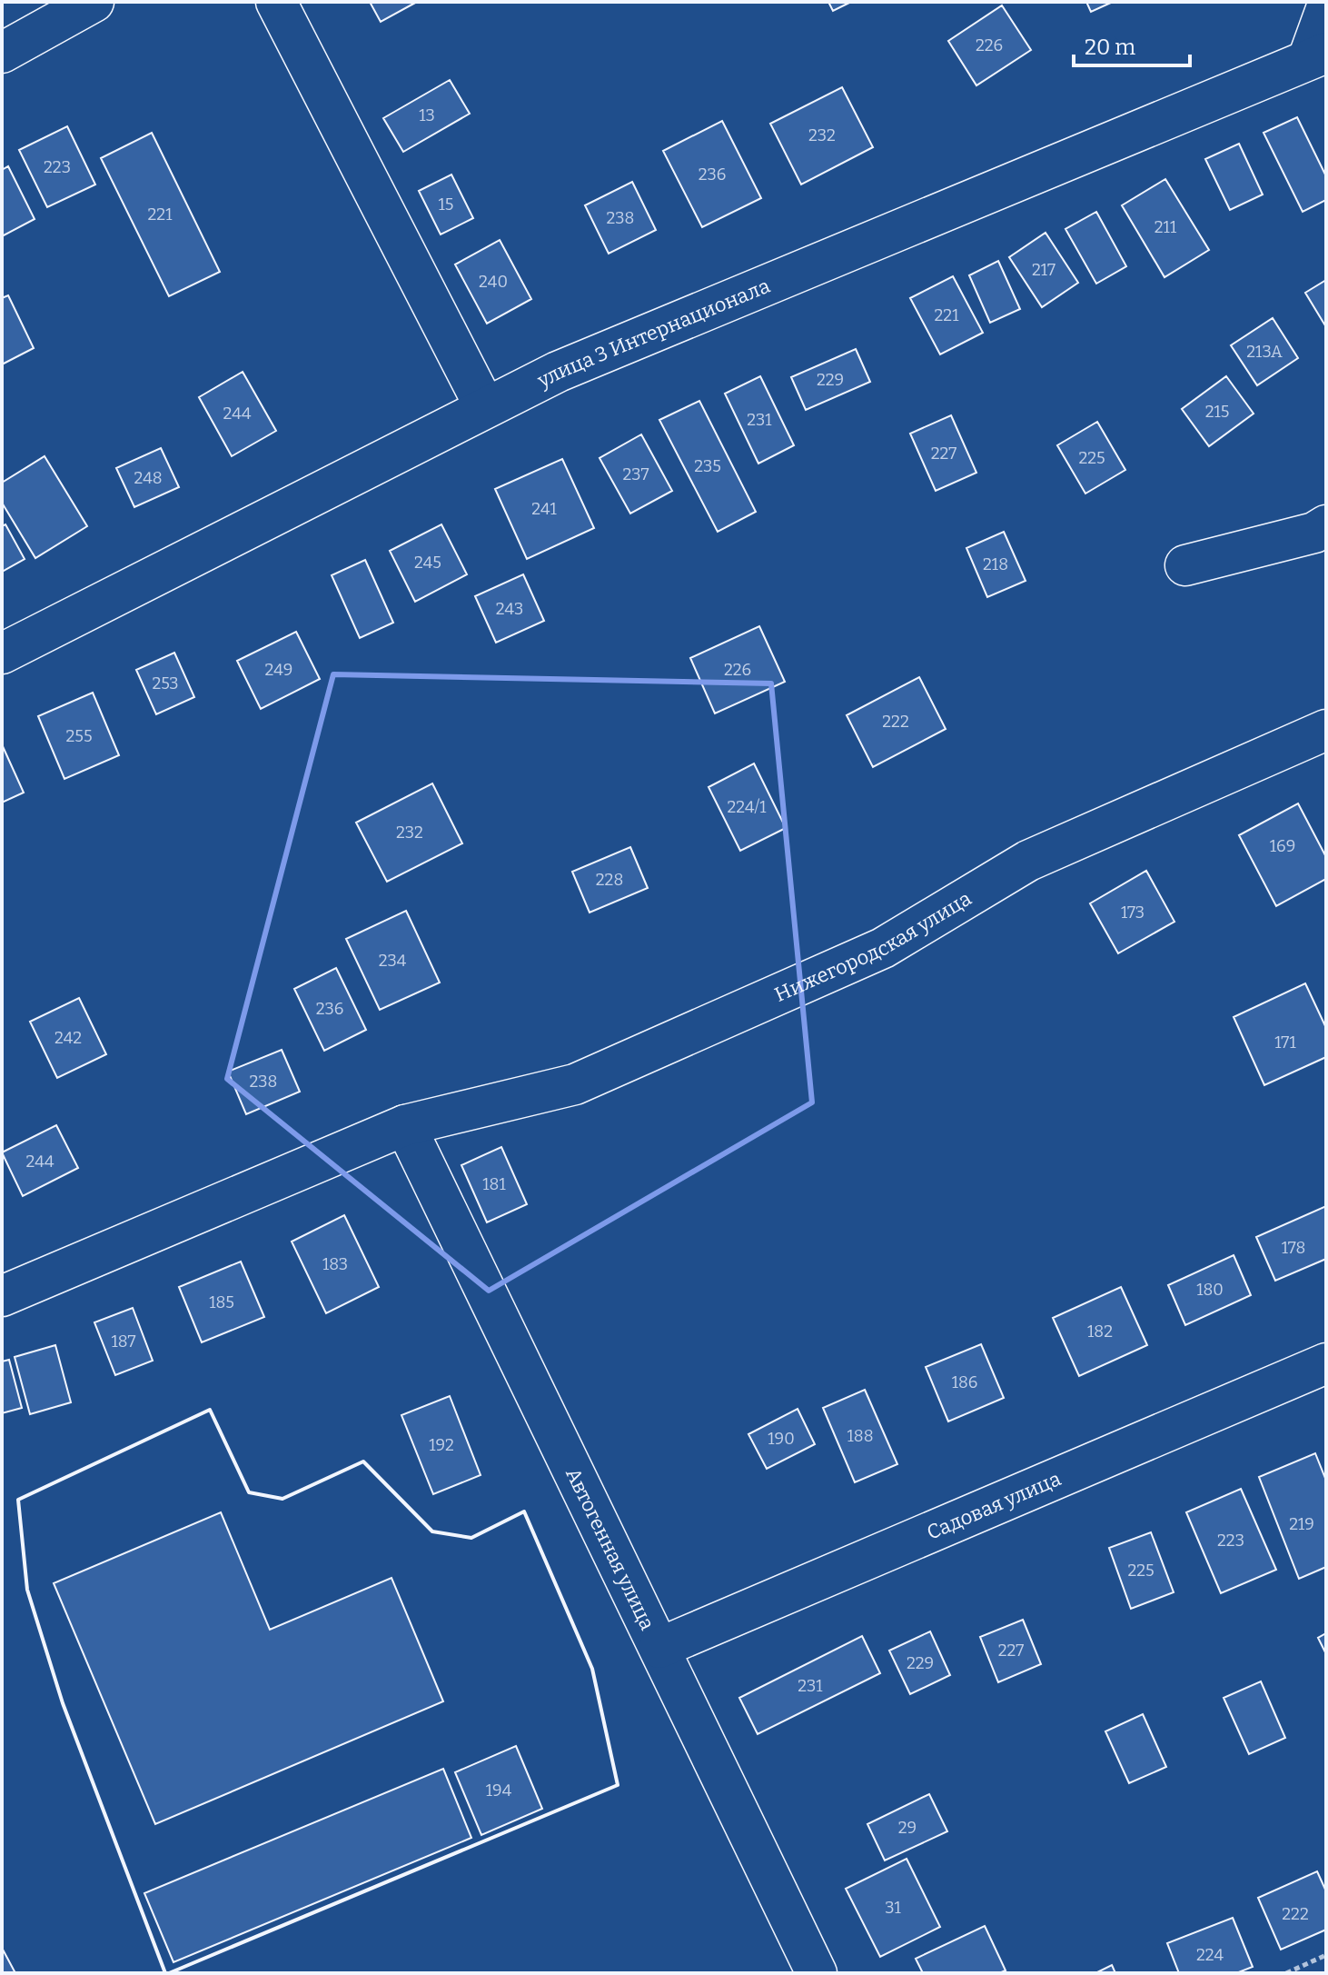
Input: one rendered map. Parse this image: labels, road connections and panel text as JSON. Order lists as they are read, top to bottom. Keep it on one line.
{"streets":{"street":["улица 3 Интернационала","Нижегородская улица","Садовая улица","Автогенная улица"]},"crossings":[["Нижегородская улица","Автогенная улица"],["Садовая улица","Автогенная улица"]],"house_numbers":["226","13","232","223","236","15","221","238","211","217","240","221","213А","229","215","244","231","227","225","235","237","248","241","245","218","243","249","226","253","222","255","224/1","232","169","228","173","234","236","242","171","238","244","181","178","183","180","185","182","187","186","188","190","192","219","223","225","227","229","231","194","29","31","222","224"],"scale_bar":"20 m"}
